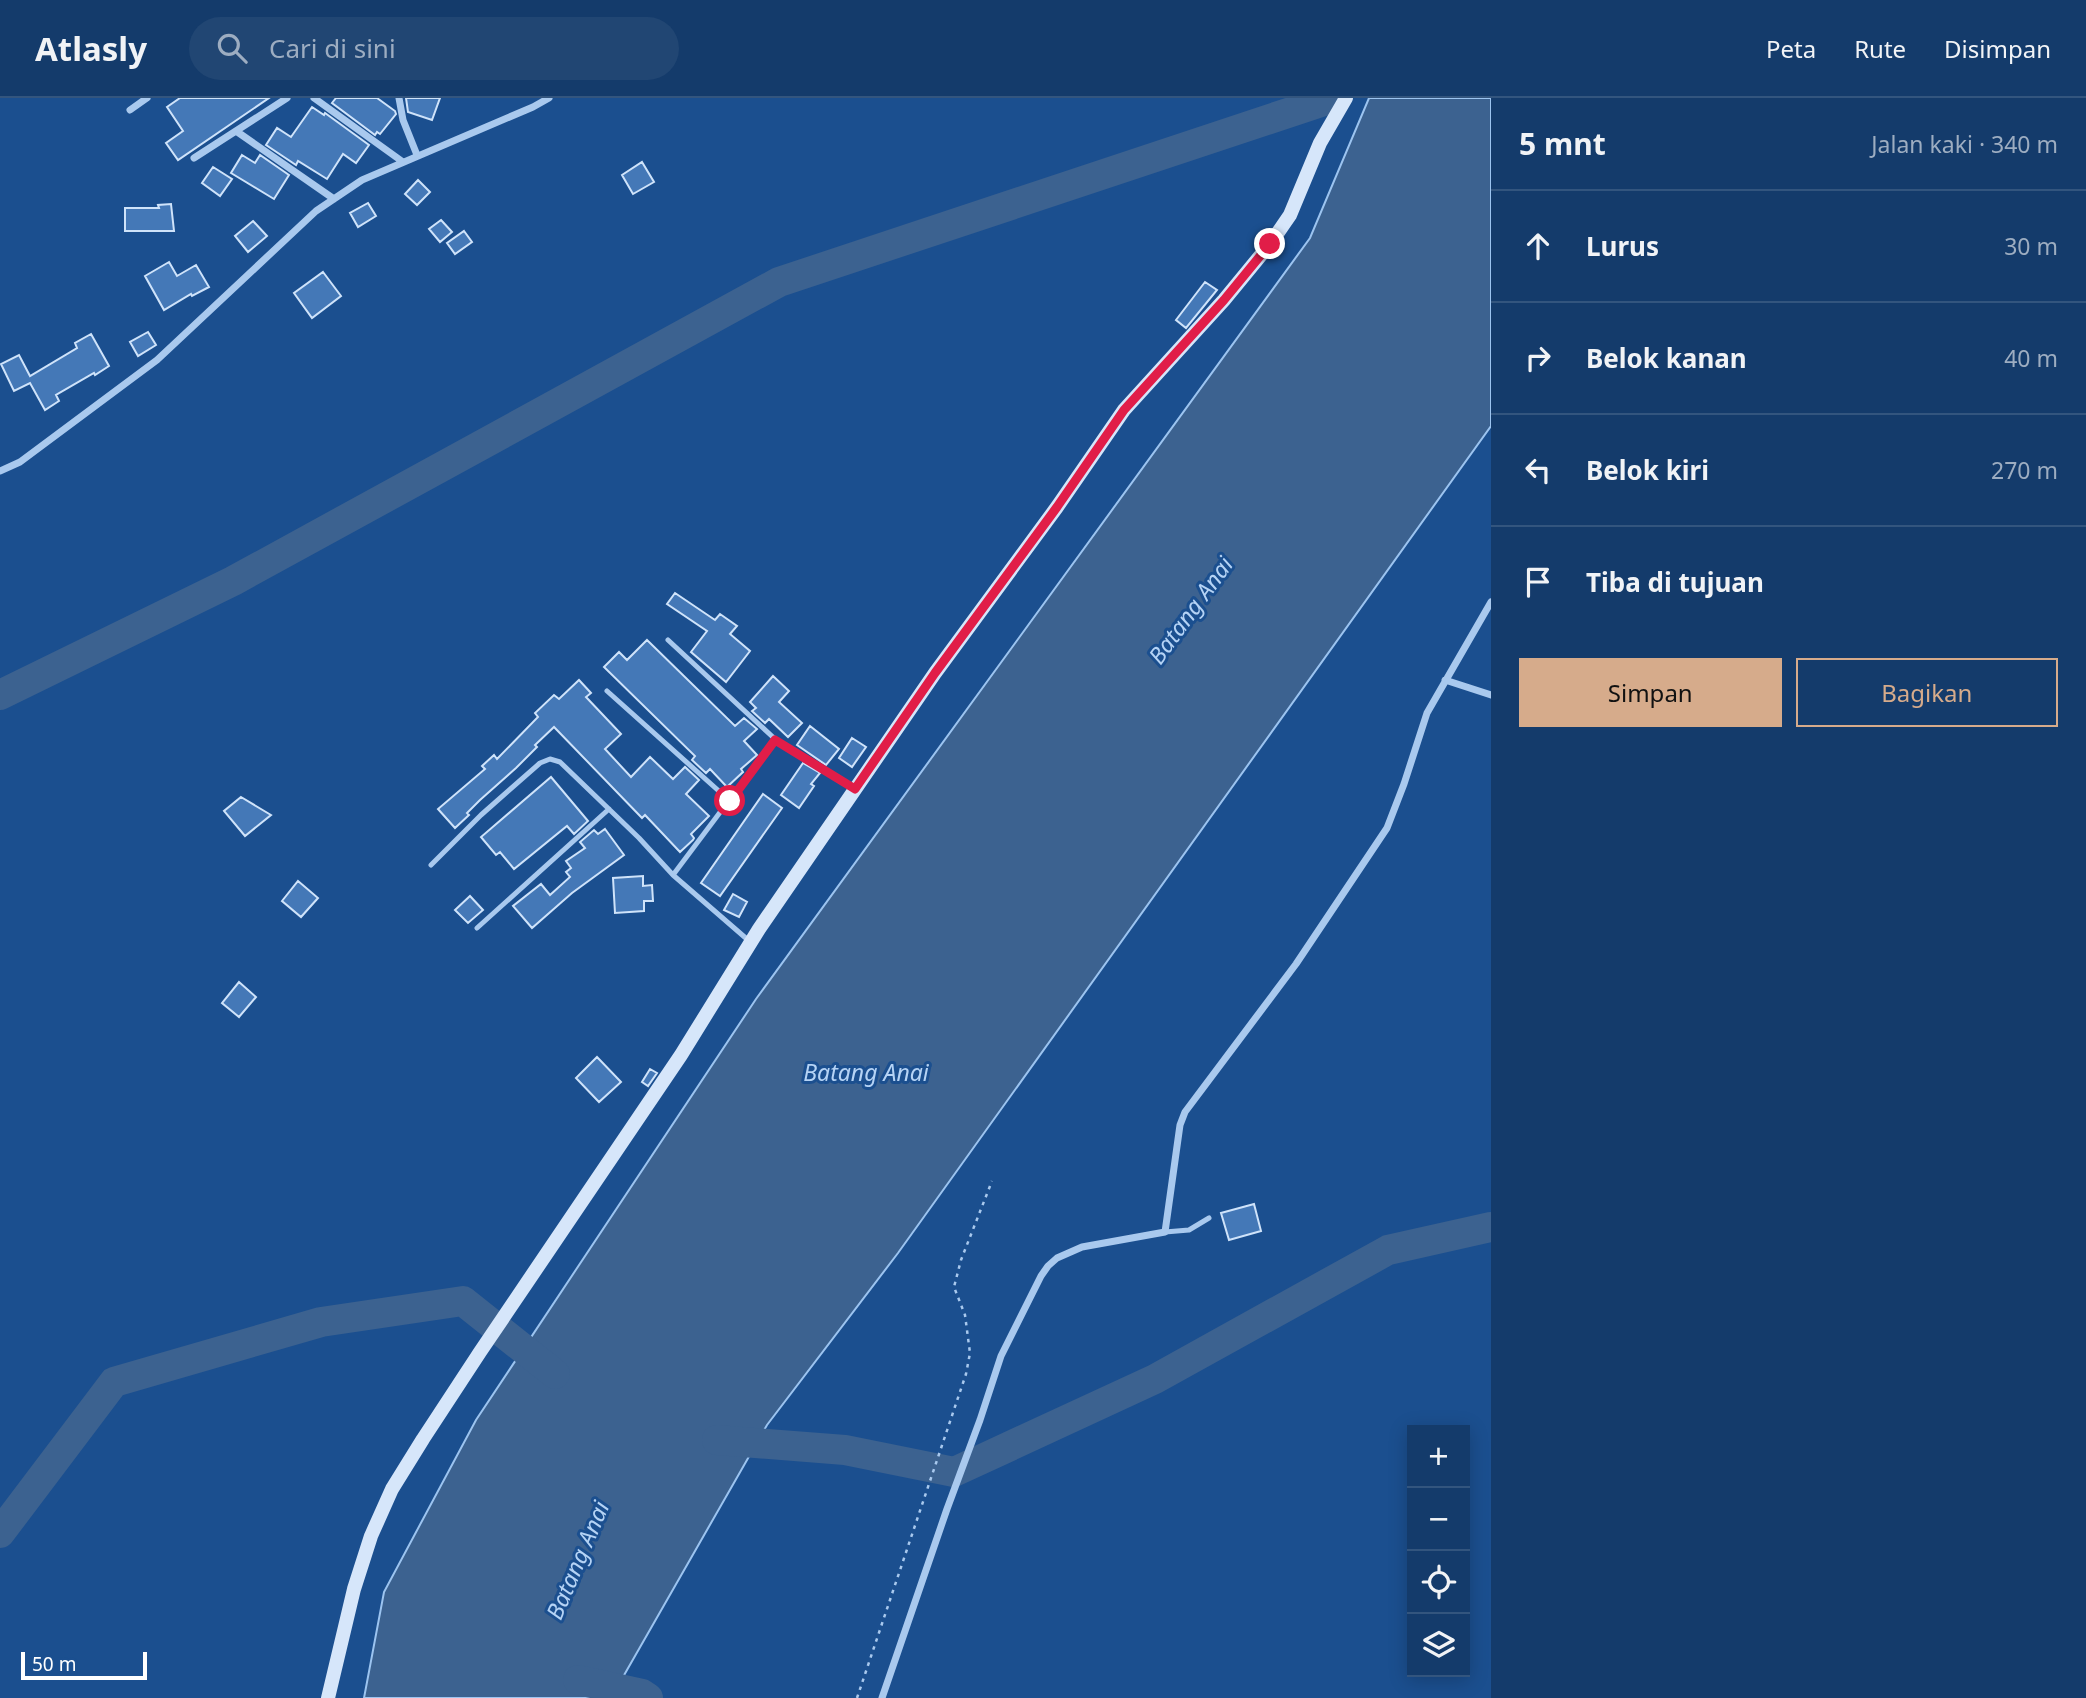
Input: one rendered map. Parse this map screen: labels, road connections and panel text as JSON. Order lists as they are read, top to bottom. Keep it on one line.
{"water":["Batang Anai"],"scale_bar":"50 m","page":{"header":"Atlasly","search":"Cari di sini","nav":["Peta","Rute","Disimpan"],"heading":["5 mnt","Jalan kaki · 340 m"],"list":[["Lurus","30 m"],["Belok kanan","40 m"],["Belok kiri","270 m"],"Tiba di tujuan"],"buttons":["Simpan","Bagikan"],"map_buttons":["+","−"],"scale":"50 m"}}
